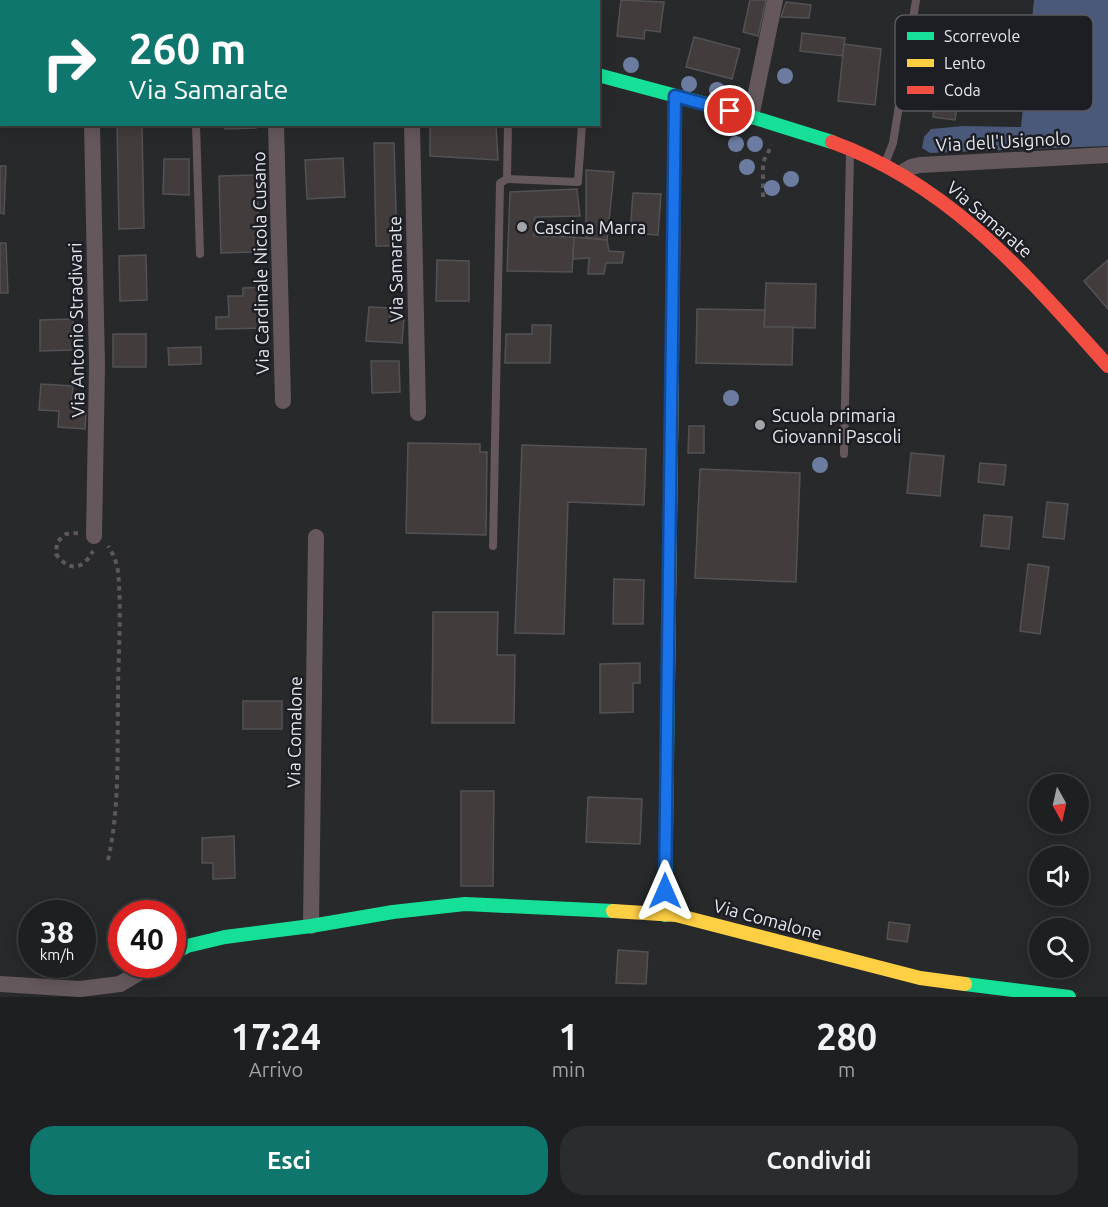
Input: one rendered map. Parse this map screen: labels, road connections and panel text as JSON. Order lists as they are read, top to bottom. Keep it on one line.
{"streets":{"street":["Via dell'Usignolo","Via Samarate","Via Cardinale Nicola Cusano","Via Antonio Stradivari","Via Comalone"]},"crossings":[["Via dell'Usignolo","Via Samarate"]],"places":["Cascina Marra","Scuola primaria Giovanni Pascoli"],"legend":["Scorrevole","Lento","Coda"],"north":"bottom","page":{"turn":["260 m","Via Samarate"],"speed":"38 km/h","limit":"40","eta":["17:24","Arrivo","1","min","280","m"],"buttons":["Esci","Condividi"]}}
